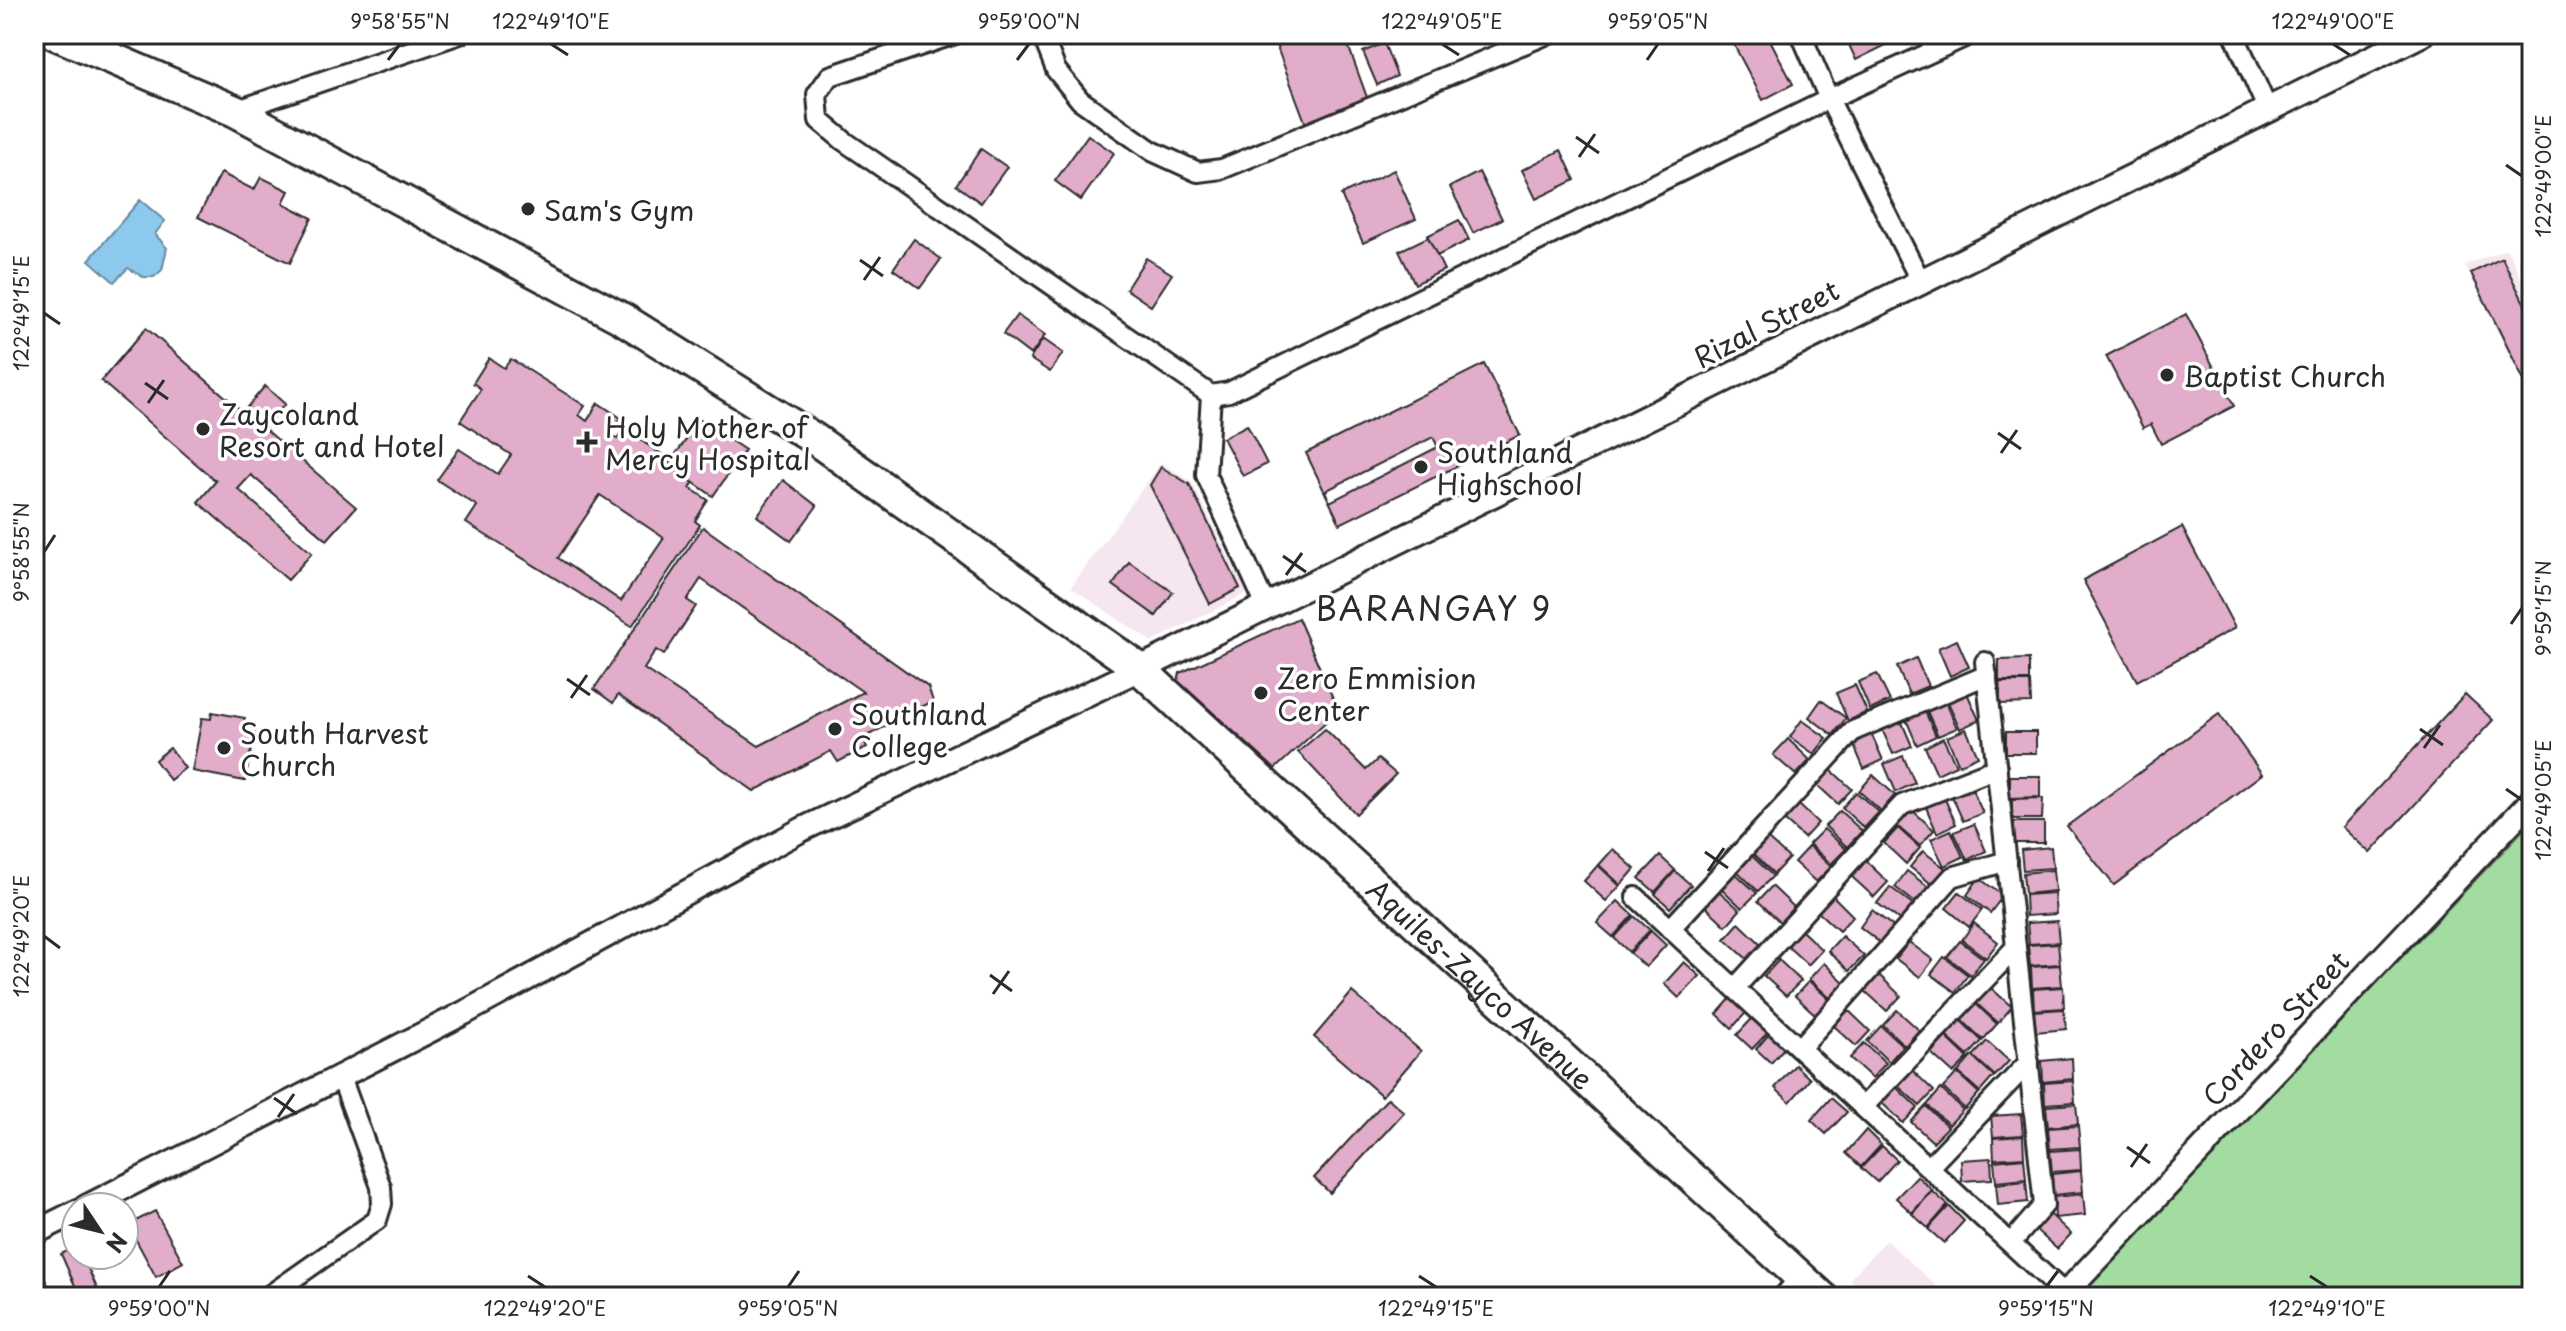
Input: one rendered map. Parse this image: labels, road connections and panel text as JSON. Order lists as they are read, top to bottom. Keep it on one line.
{"streets":{"highway":["Aquiles-Zayco Avenue"],"main road":["Rizal Street"],"street":["Cordero Street"]},"crossings":[["Rizal Street","Aquiles-Zayco Avenue"]],"districts":["BARANGAY 9"],"places":{"other":["Sam's Gym","Baptist Church","Zaycoland Resort and Hotel","Southland Highschool","Zero Emmision Center","Southland College","South Harvest Church"],"health":["Holy Mother of Mercy Hospital"]},"north":"bottom right","coordinates":["9°58'55\"N","122°49'10\"E","9°59'00\"N","122°49'05\"E","9°59'05\"N","122°49'00\"E","122°49'15\"E","9°59'15\"N","122°49'20\"E"]}
